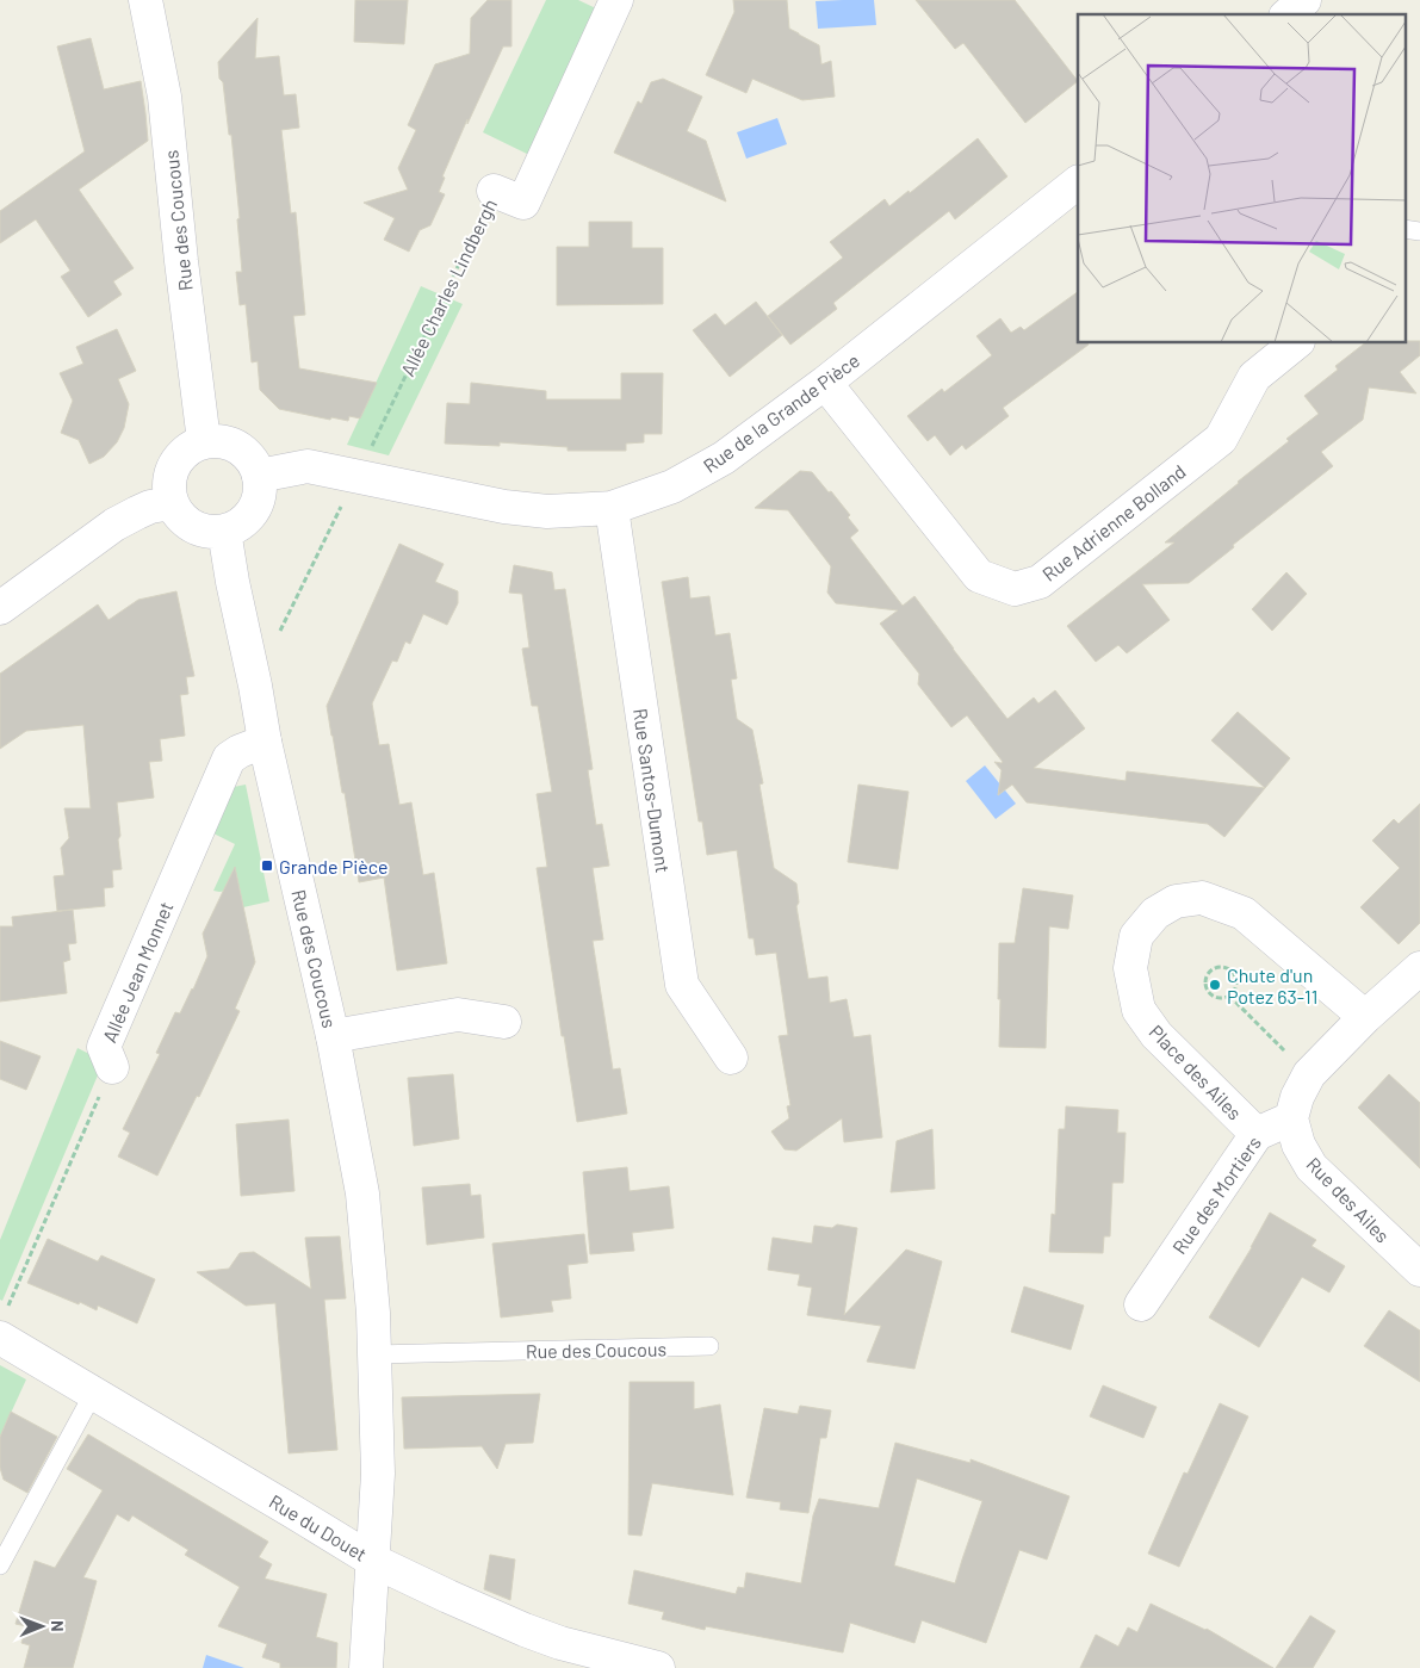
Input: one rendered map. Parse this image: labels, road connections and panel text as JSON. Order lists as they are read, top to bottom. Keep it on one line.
{"streets":{"street":["Rue des Coucous","Allée Charles Lindbergh","Rue de la Grande Pièce","Rue Adrienne Bolland","Rue Santos-Dumont","Allée Jean Monnet","Place des Ailes","Rue des Mortiers","Rue des Ailes","Rue du Douet"]},"crossings":[["Rue des Coucous","Rue de la Grande Pièce"],["Rue des Coucous","Allée Jean Monnet"],["Rue des Coucous","Rue du Douet"],["Rue de la Grande Pièce","Rue Adrienne Bolland"],["Rue de la Grande Pièce","Rue Santos-Dumont"],["Allée Jean Monnet","Rue du Douet"],["Place des Ailes","Rue des Mortiers"],["Rue des Mortiers","Rue des Ailes"]],"places":{"transit":["Grande Pièce"],"other":["Chute d'un Potez 63-11"]},"north":"right"}
